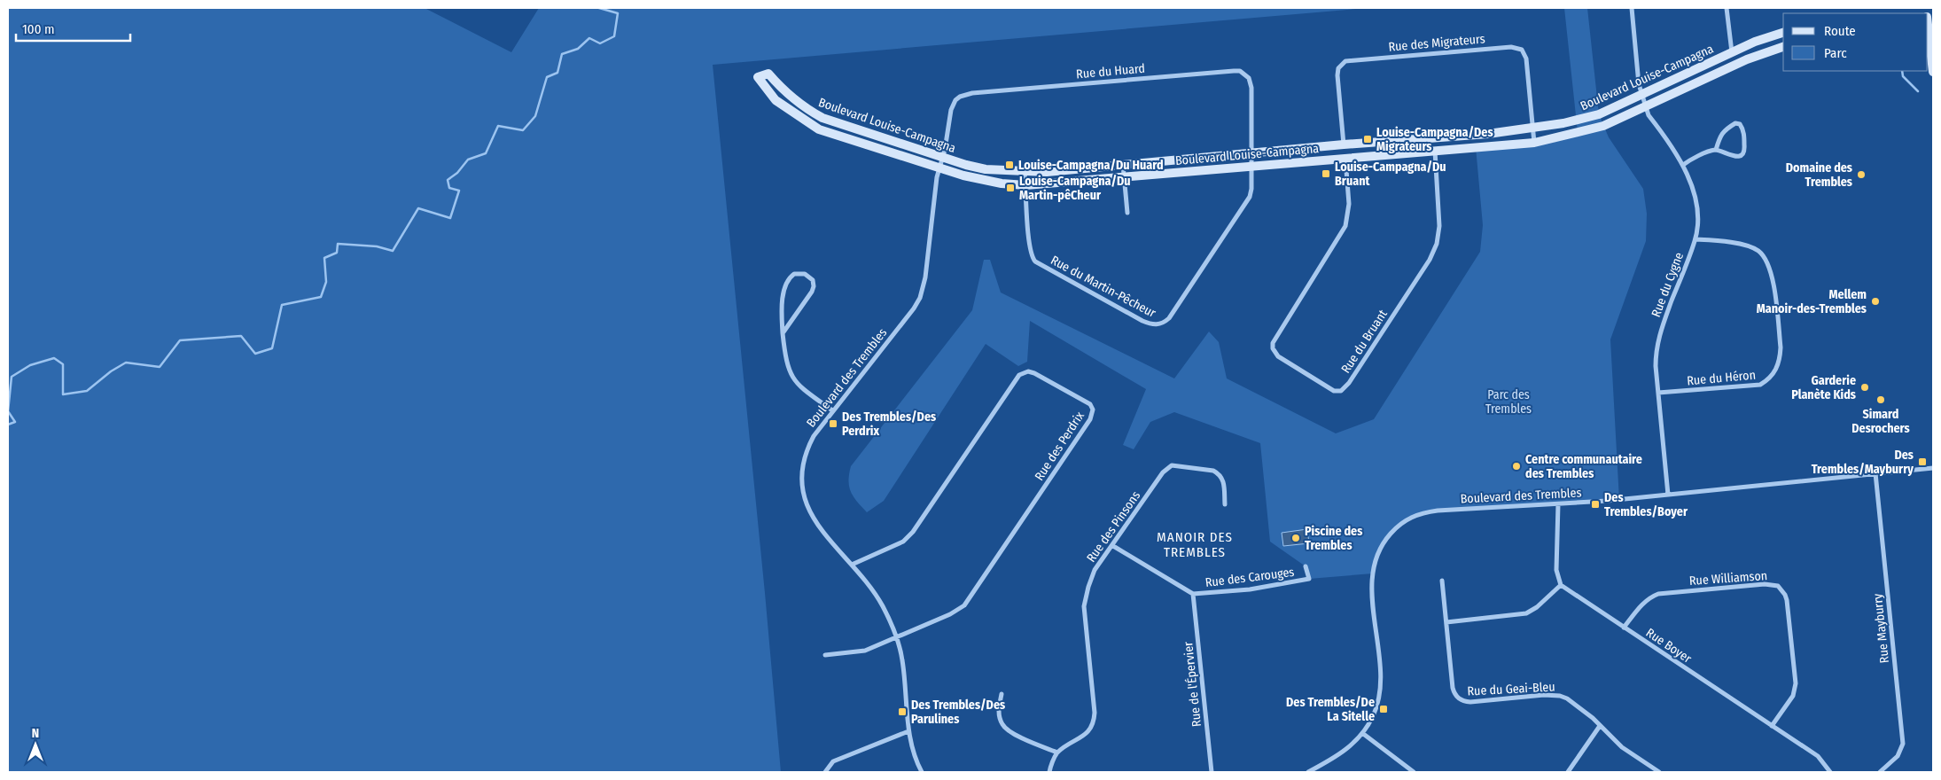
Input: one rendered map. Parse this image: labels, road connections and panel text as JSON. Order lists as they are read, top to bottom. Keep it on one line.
{"streets":{"street":["Rue des Migrateurs","Rue du Huard","Boulevard Louise-Campagna","Rue du Cygne","Rue du Martin-Pêcheur","Rue du Bruant","Boulevard des Trembles","Rue du Héron","Rue des Perdrix","Rue des Pinsons","Rue des Carouges","Rue Williamson","Rue Mayburry","Rue Boyer","Rue de l'Épervier","Rue du Geai-Bleu"]},"crossings":[["Rue des Migrateurs","Boulevard Louise-Campagna"],["Rue du Huard","Boulevard Louise-Campagna"],["Rue du Huard","Rue du Martin-Pêcheur"],["Rue du Huard","Boulevard des Trembles"],["Boulevard Louise-Campagna","Rue du Cygne"],["Boulevard Louise-Campagna","Rue du Martin-Pêcheur"],["Boulevard Louise-Campagna","Rue du Bruant"],["Boulevard Louise-Campagna","Boulevard des Trembles"],["Rue du Cygne","Boulevard des Trembles"],["Rue du Cygne","Rue du Héron"],["Boulevard des Trembles","Rue des Perdrix"],["Boulevard des Trembles","Rue Mayburry"],["Rue des Pinsons","Rue des Carouges"],["Rue des Carouges","Rue de l'Épervier"],["Rue Williamson","Rue Boyer"]],"districts":["MANOIR DES TREMBLES"],"parks":["Parc des Trembles"],"places":{"transit":["Louise-Campagna/Des Migrateurs","Louise-Campagna/Du Huard","Louise-Campagna/Du Bruant","Louise-Campagna/Du Martin-pêCheur","Des Trembles/Des Perdrix","Des Trembles/Mayburry","Des Trembles/Boyer","Des Trembles/De La Sitelle","Des Trembles/Des Parulines"],"other":["Domaine des Trembles","Mellem Manoir-des-Trembles","Garderie Planète Kids","Simard Desrochers","Centre communautaire des Trembles","Piscine des Trembles"]},"legend":["Route","Parc"],"scale_bar":"100 m","north":"top"}
